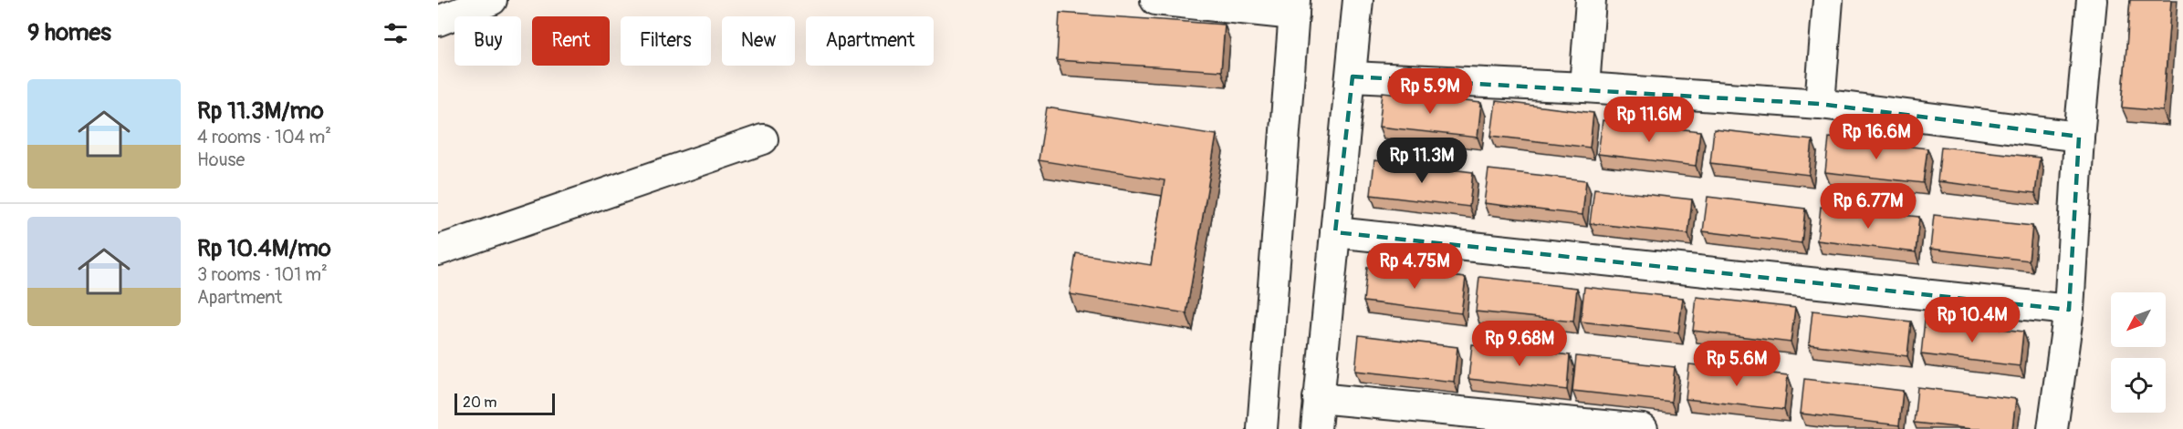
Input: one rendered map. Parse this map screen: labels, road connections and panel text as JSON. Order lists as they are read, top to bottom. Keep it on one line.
{"scale_bar":"20 m","north":"bottom left","page":{"heading":"9 homes","chip":["Buy","Rent","Filters","New","Apartment"],"list":[{"name":"Rp 11.3M/mo","note":"4 rooms · 104 m² · House"},{"name":"Rp 10.4M/mo","note":"3 rooms · 101 m² · Apartment"}],"price":["Rp 5.9M","Rp 11.6M","Rp 16.6M","Rp 11.3M","Rp 6.77M","Rp 4.75M","Rp 10.4M","Rp 9.68M","Rp 5.6M"],"scale":"20 m"}}
